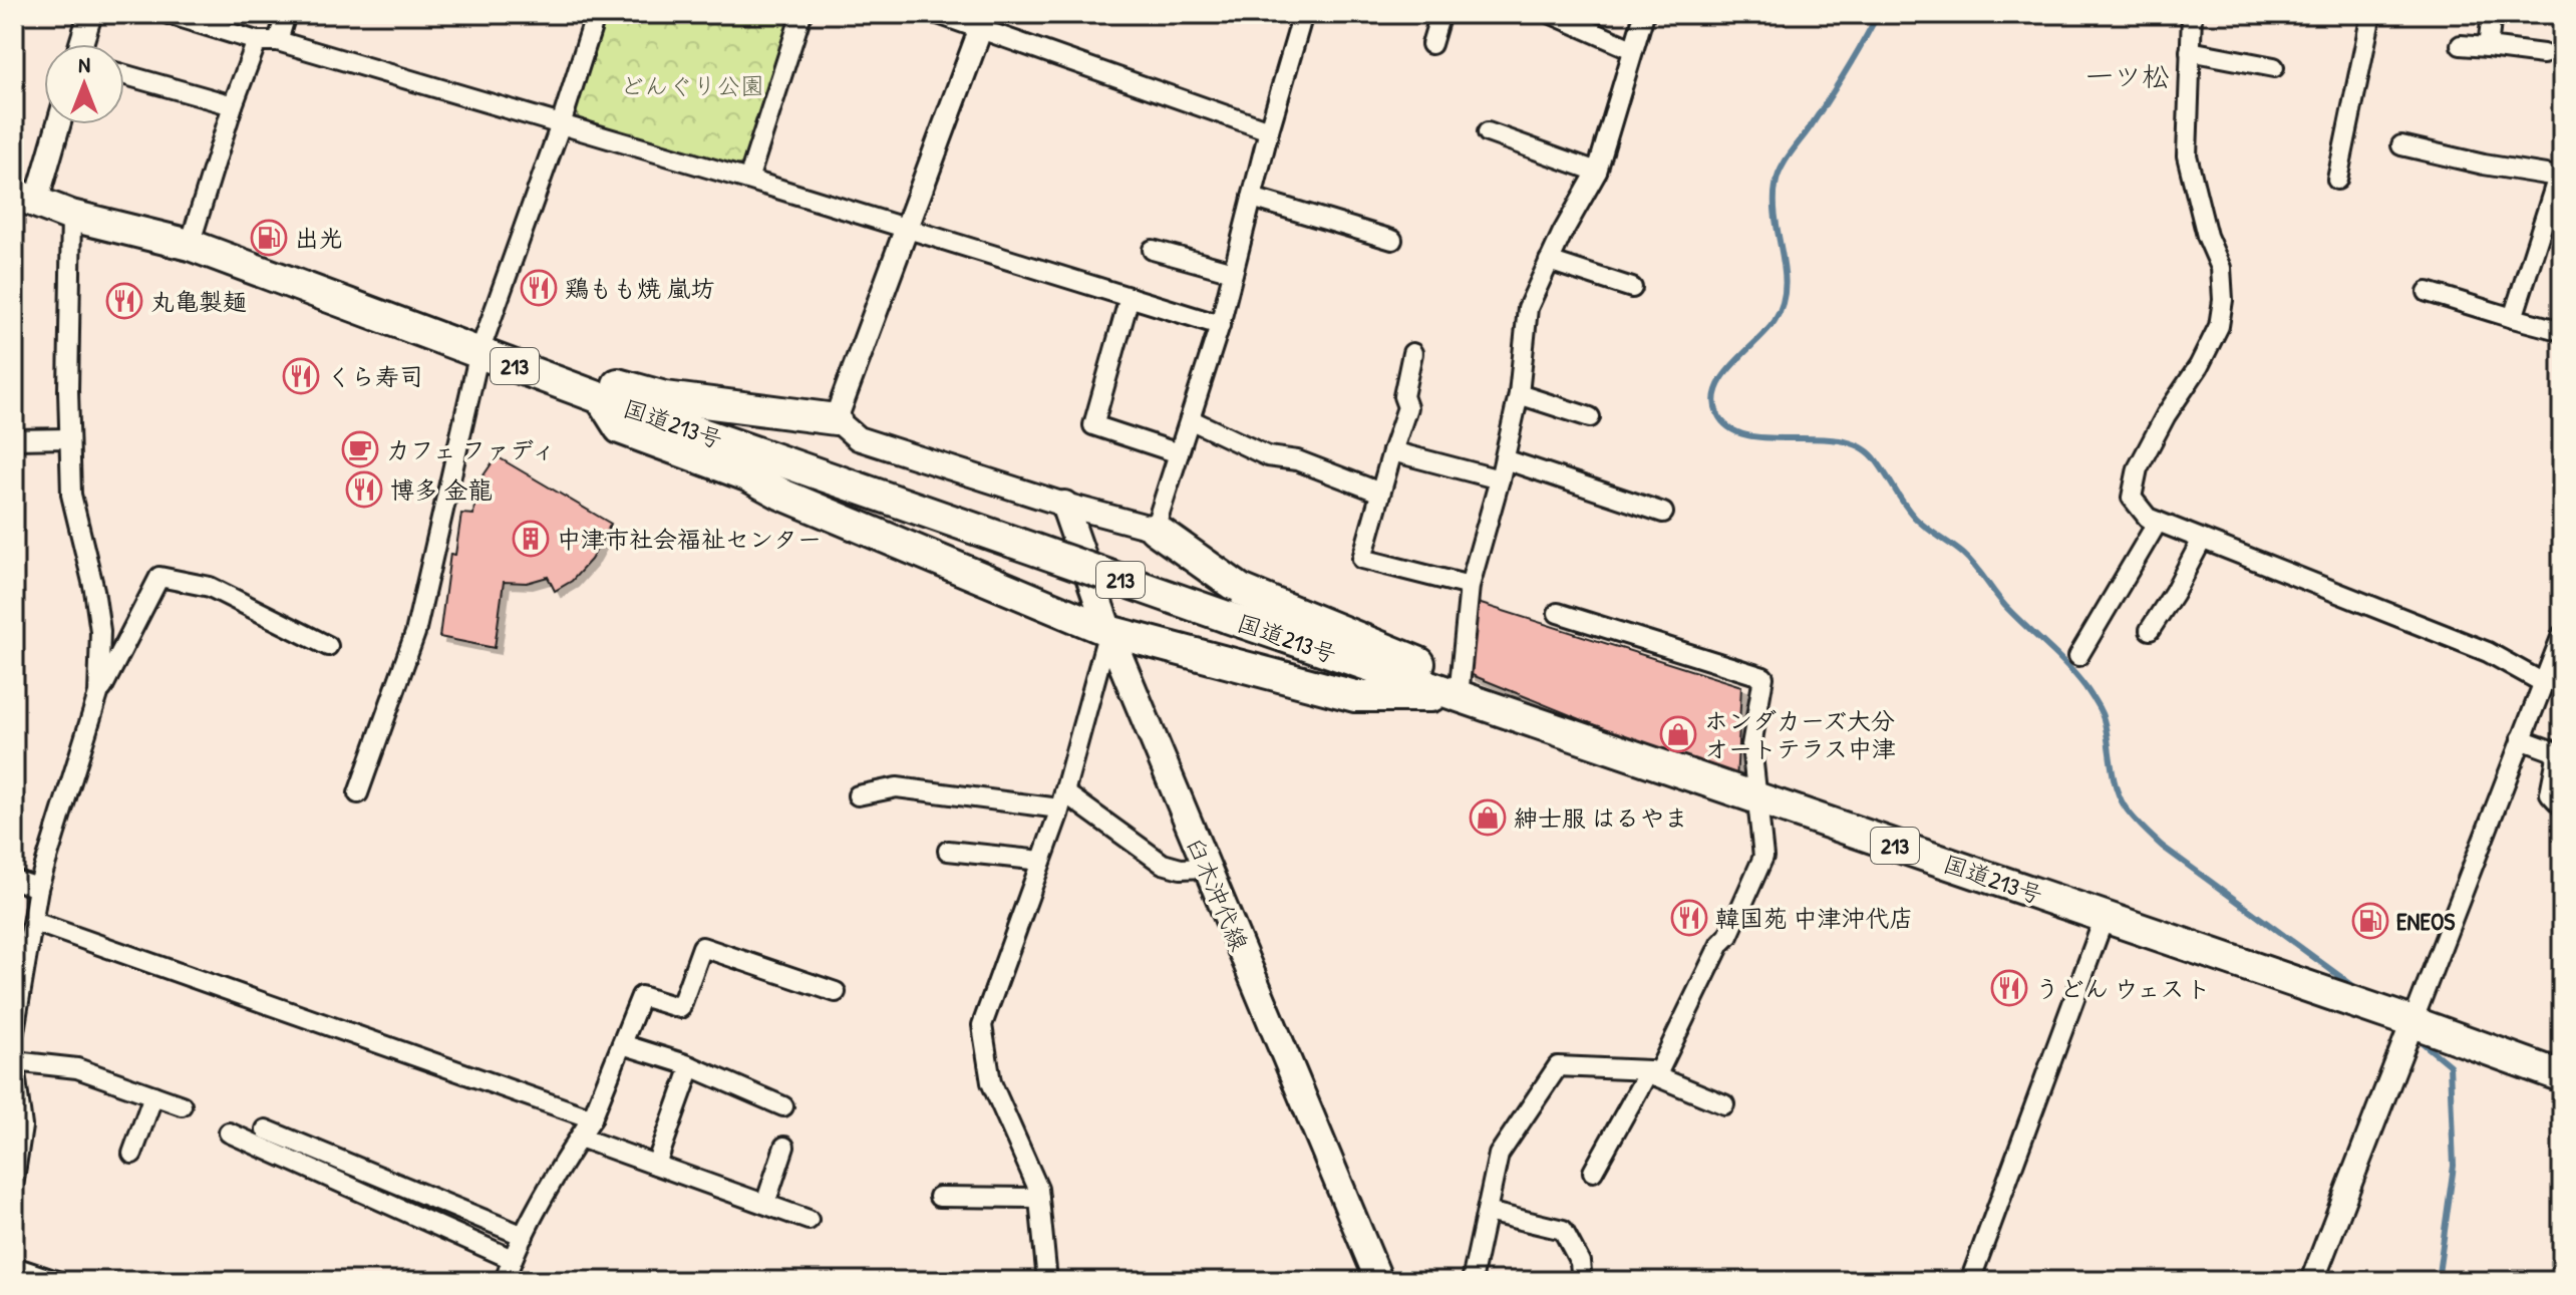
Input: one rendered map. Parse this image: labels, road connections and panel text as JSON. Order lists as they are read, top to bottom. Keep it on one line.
{"streets":{"highway":["213","国道213号"],"main road":["臼木沖代線"]},"districts":["一ツ松"],"parks":["どんぐり公園"],"places":{"fuel station":["出光","ENEOS"],"restaurant":["鶏もも焼 嵐坊","丸亀製麺","くら寿司","博多 金龍","韓国苑 中津沖代店","うどん ウェスト"],"cafe":["カフェ ファディ"],"building":["中津市社会福祉センター"],"shop":["ホンダカーズ大分 オートテラス中津","紳士服 はるやま"]},"north":"top"}
